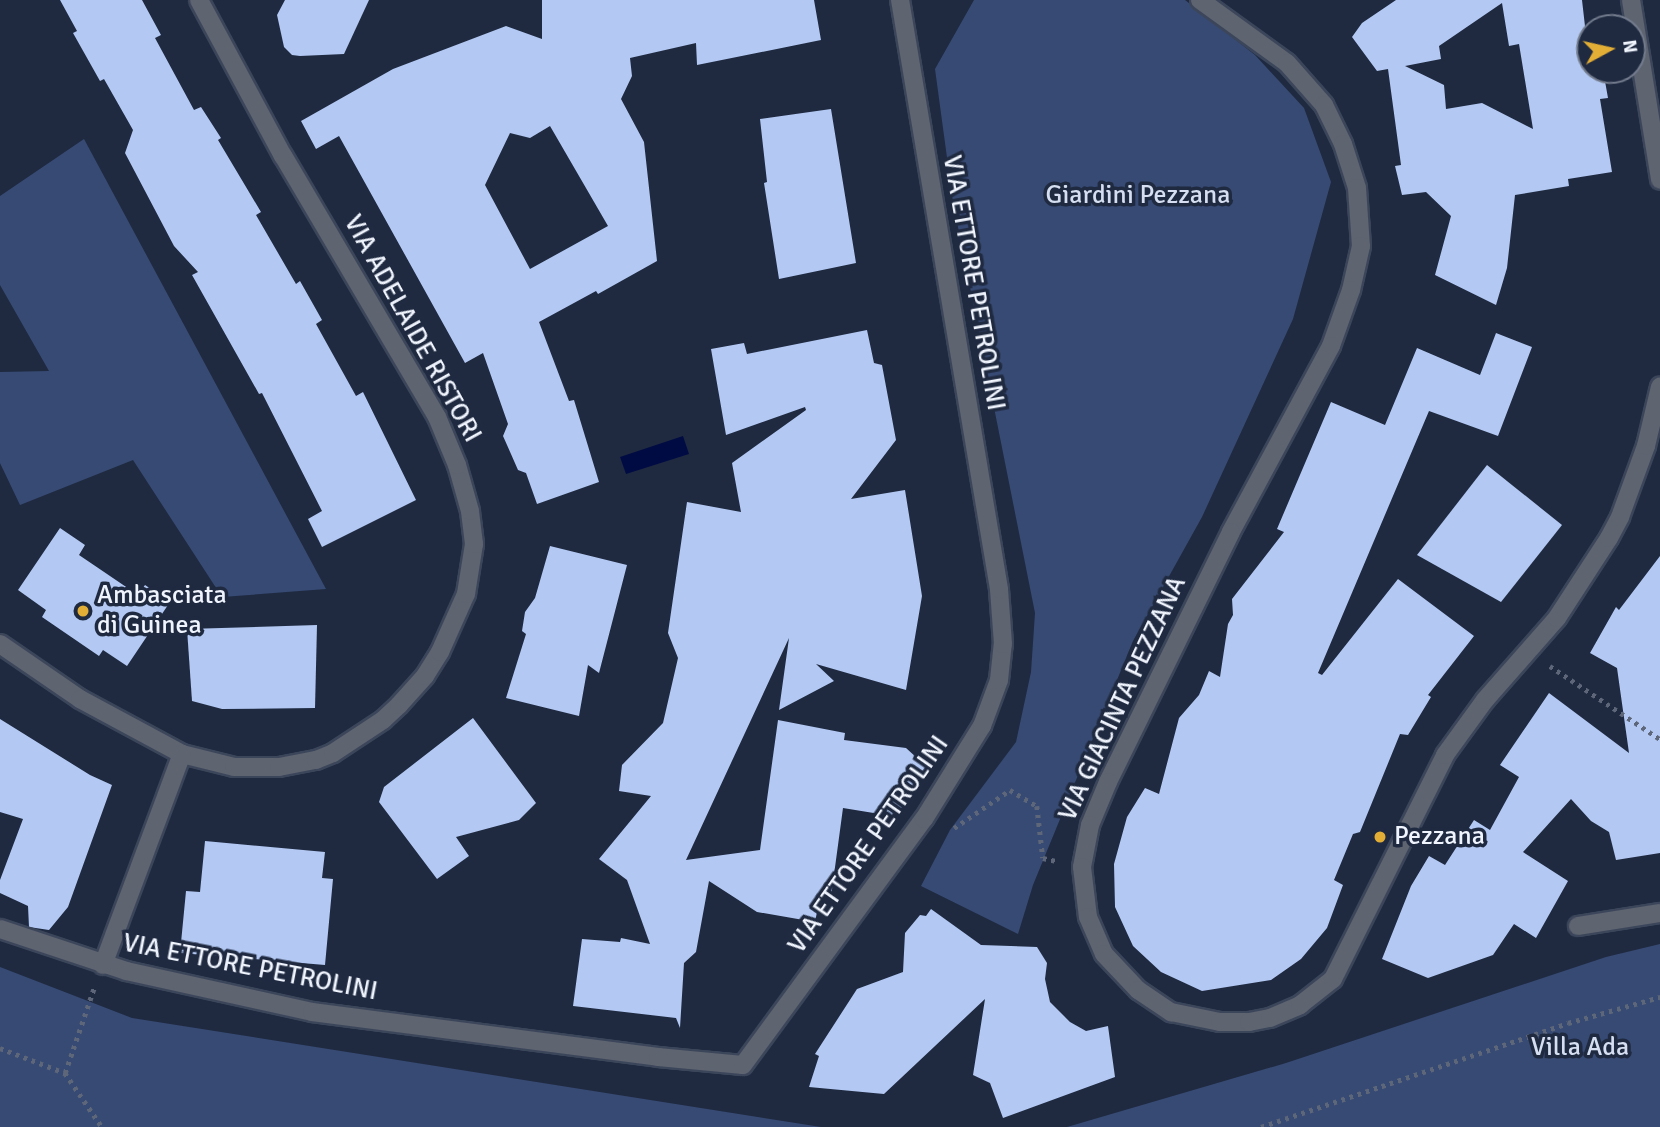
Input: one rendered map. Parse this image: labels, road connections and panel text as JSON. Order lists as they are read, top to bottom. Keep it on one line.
{"streets":{"street":["VIA ETTORE PETROLINI","VIA ADELAIDE RISTORI","VIA GIACINTA PEZZANA"]},"parks":["Giardini Pezzana","Villa Ada"],"places":["Ambasciata di Guinea","Pezzana"],"north":"right"}
